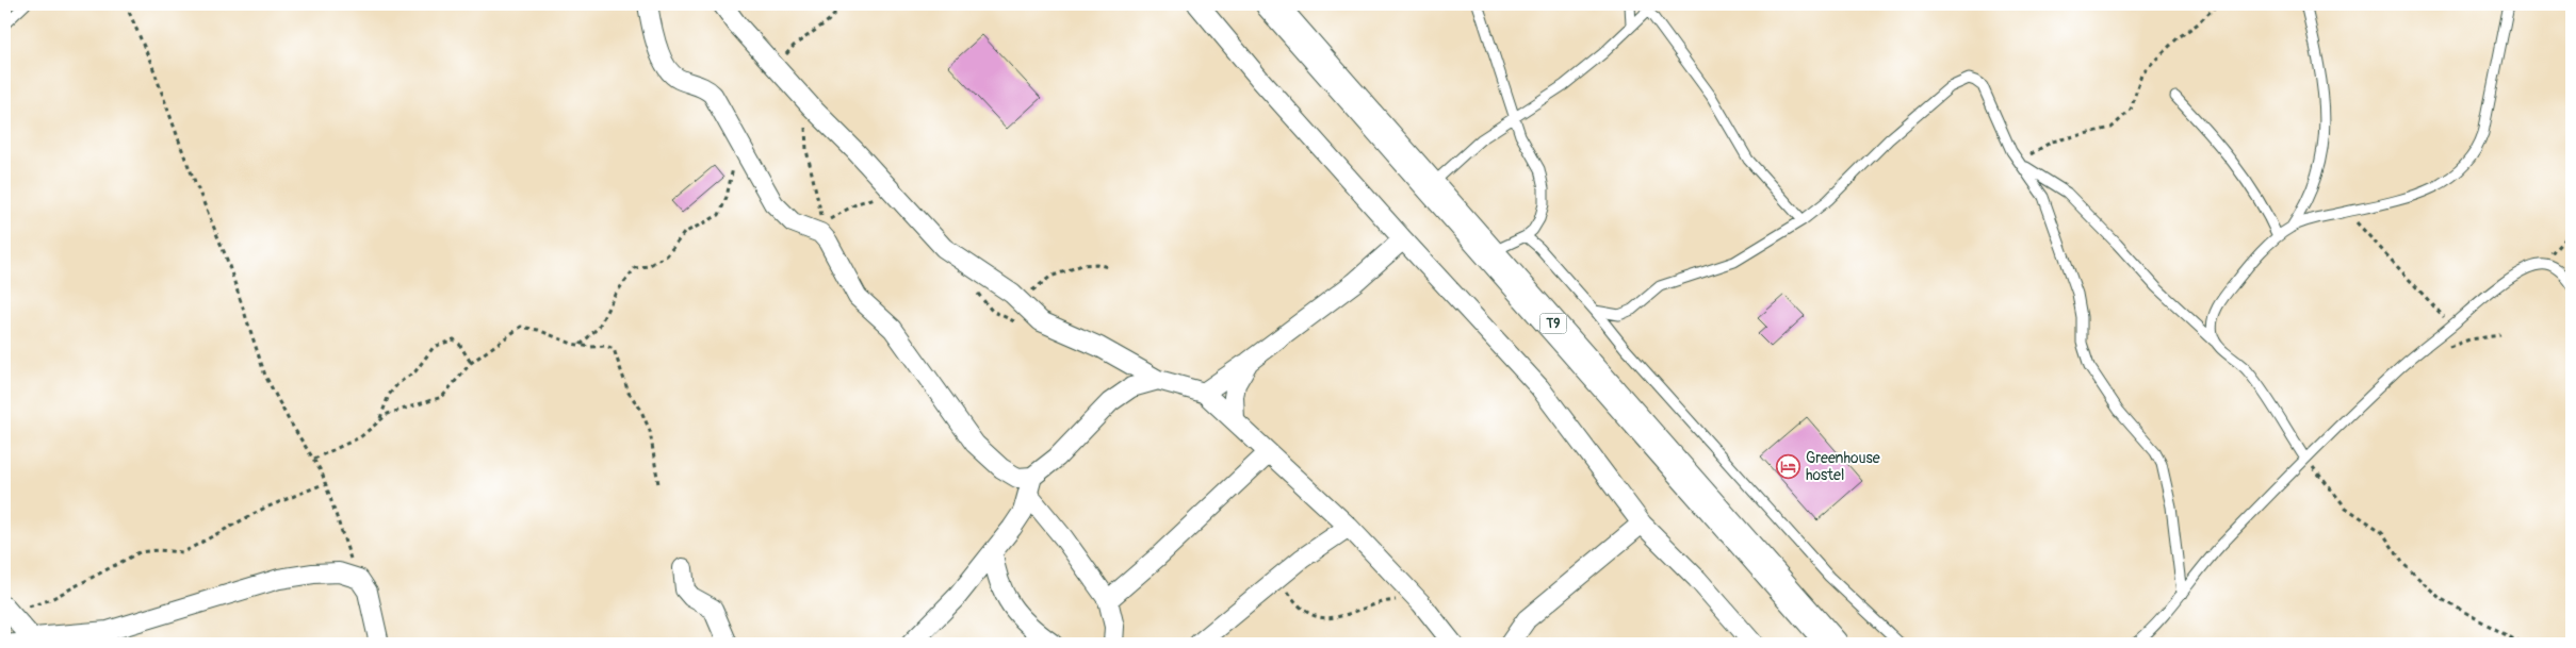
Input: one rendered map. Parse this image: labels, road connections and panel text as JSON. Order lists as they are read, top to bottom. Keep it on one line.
{"streets":{"highway":["T9"]},"places":{"hotel":["Greenhouse hostel"]}}
